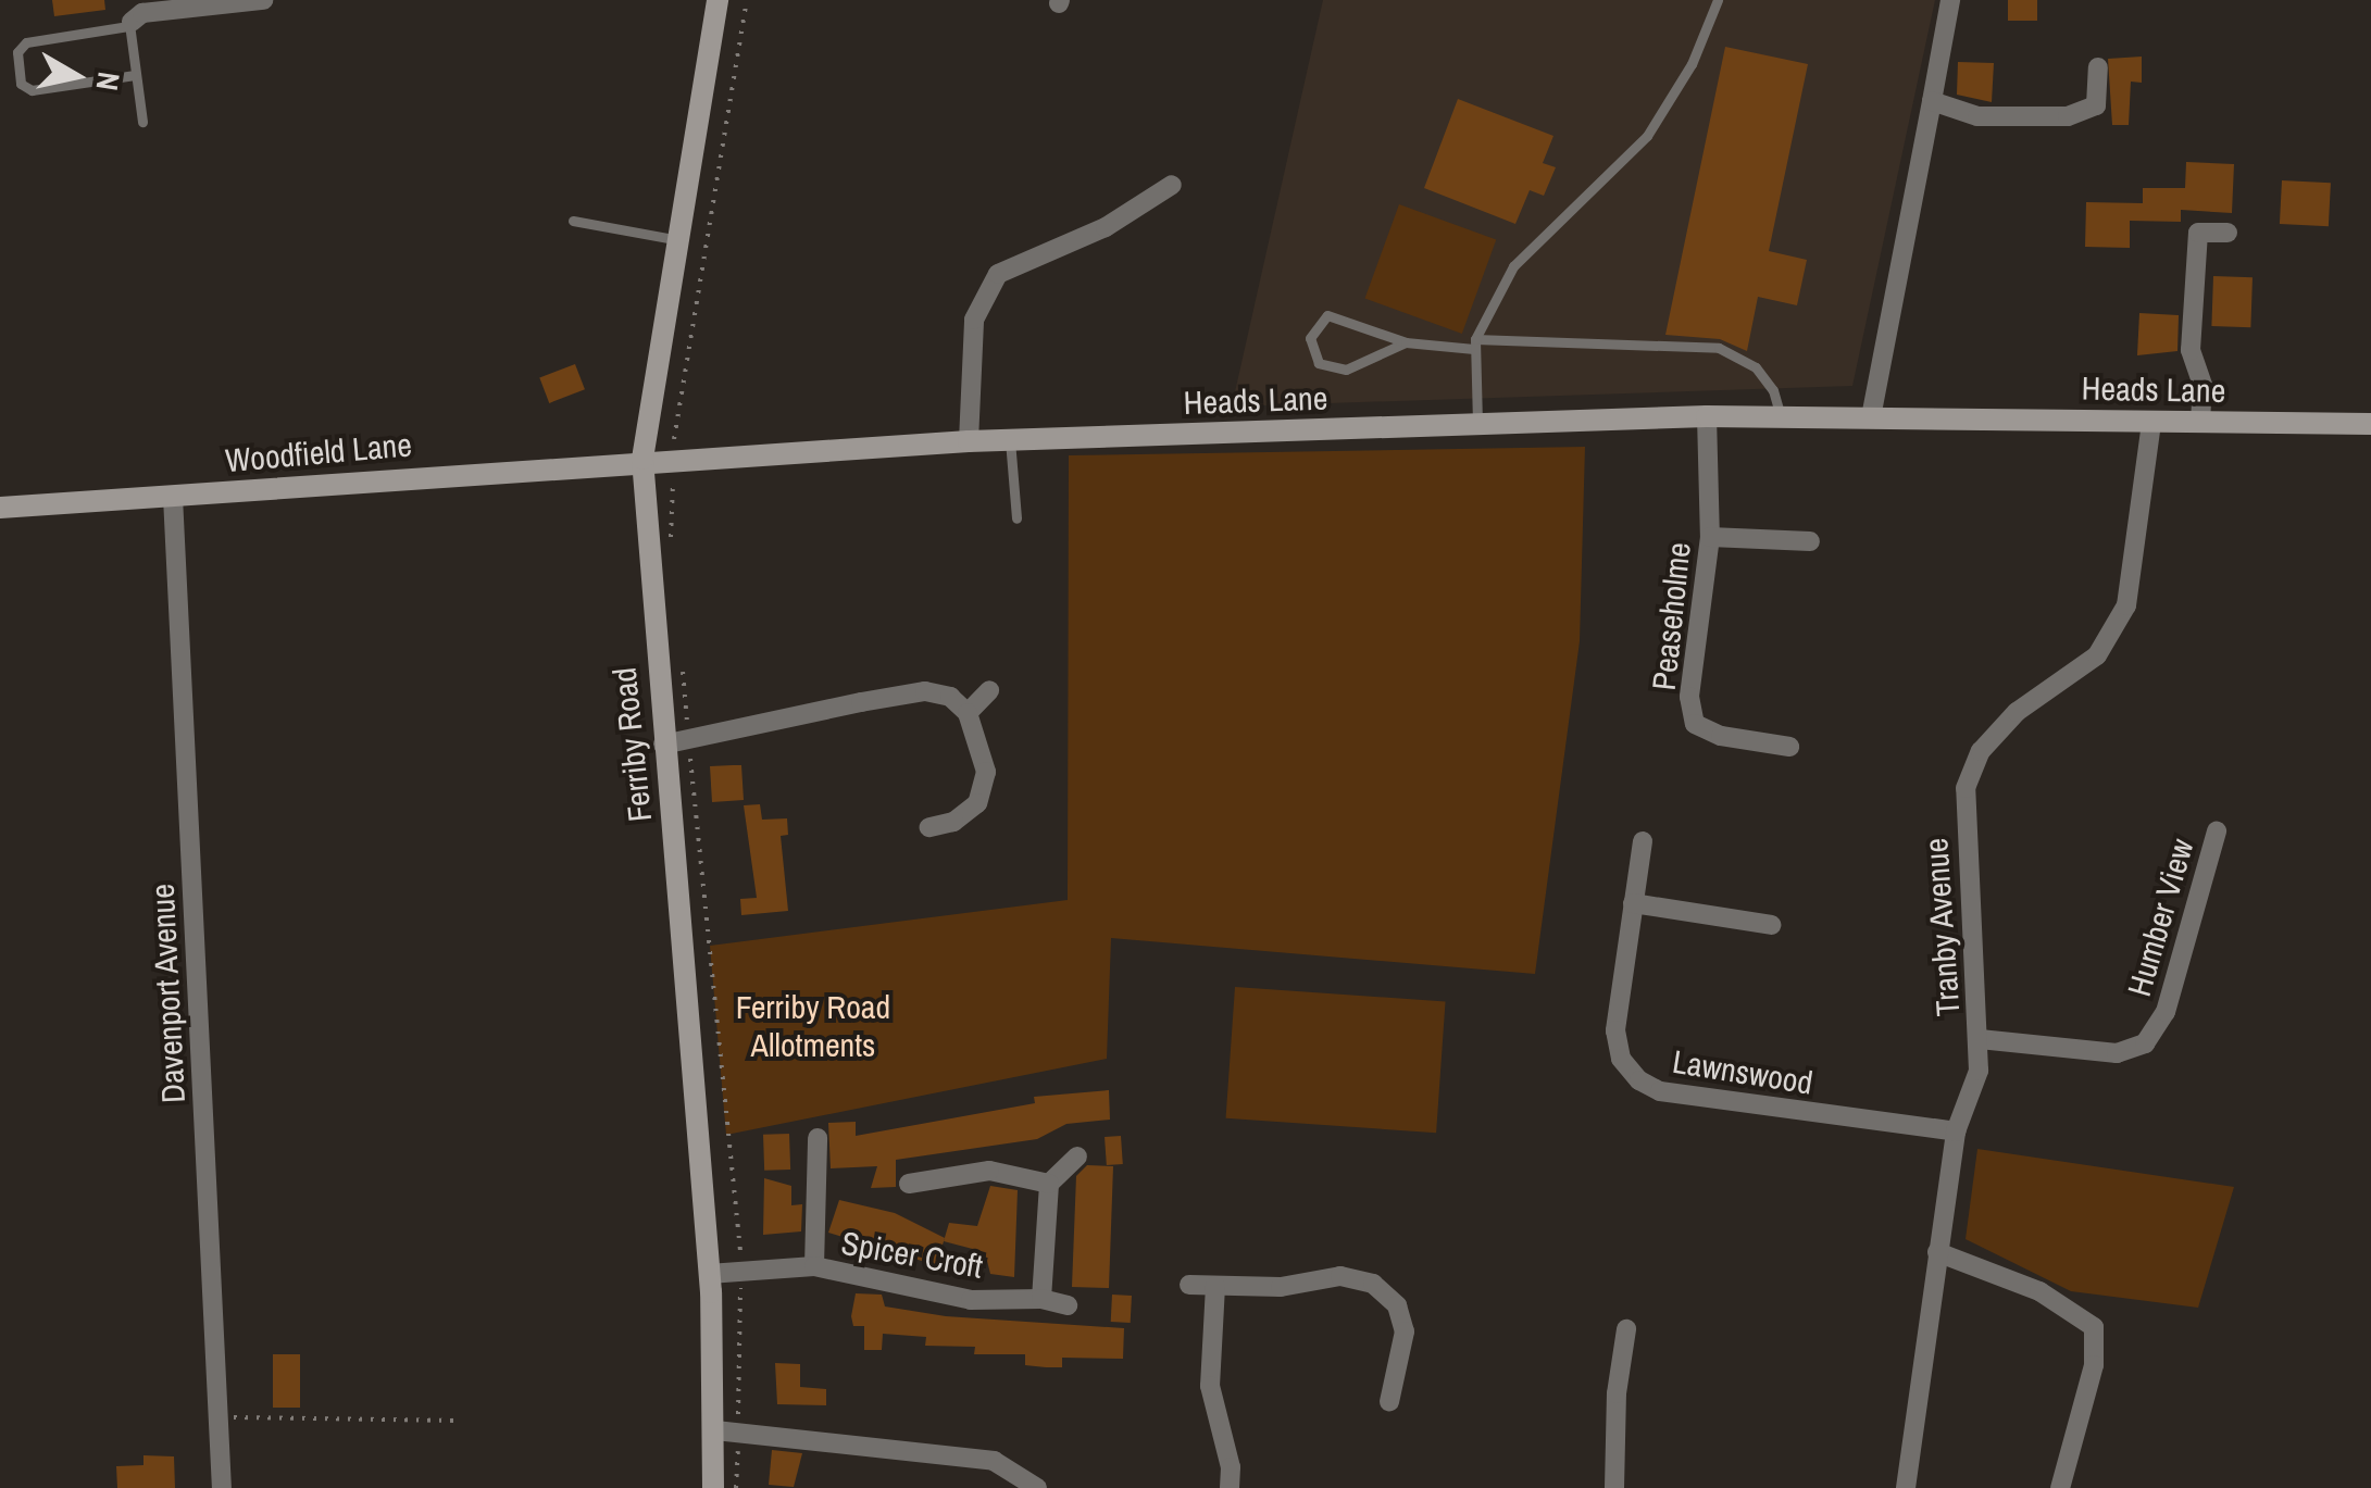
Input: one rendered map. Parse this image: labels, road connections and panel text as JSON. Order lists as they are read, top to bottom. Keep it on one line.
{"streets":{"street":["Heads Lane","Woodfield Lane","Peaseholme","Ferriby Road","Humber View","Tranby Avenue","Davenport Avenue","Lawnswood","Spicer Croft"]},"crossings":[["Heads Lane","Woodfield Lane"],["Heads Lane","Peaseholme"],["Heads Lane","Ferriby Road"],["Heads Lane","Tranby Avenue"],["Woodfield Lane","Ferriby Road"],["Woodfield Lane","Davenport Avenue"],["Ferriby Road","Spicer Croft"],["Humber View","Tranby Avenue"],["Tranby Avenue","Lawnswood"]],"parks":["Ferriby Road Allotments"],"north":"right"}
